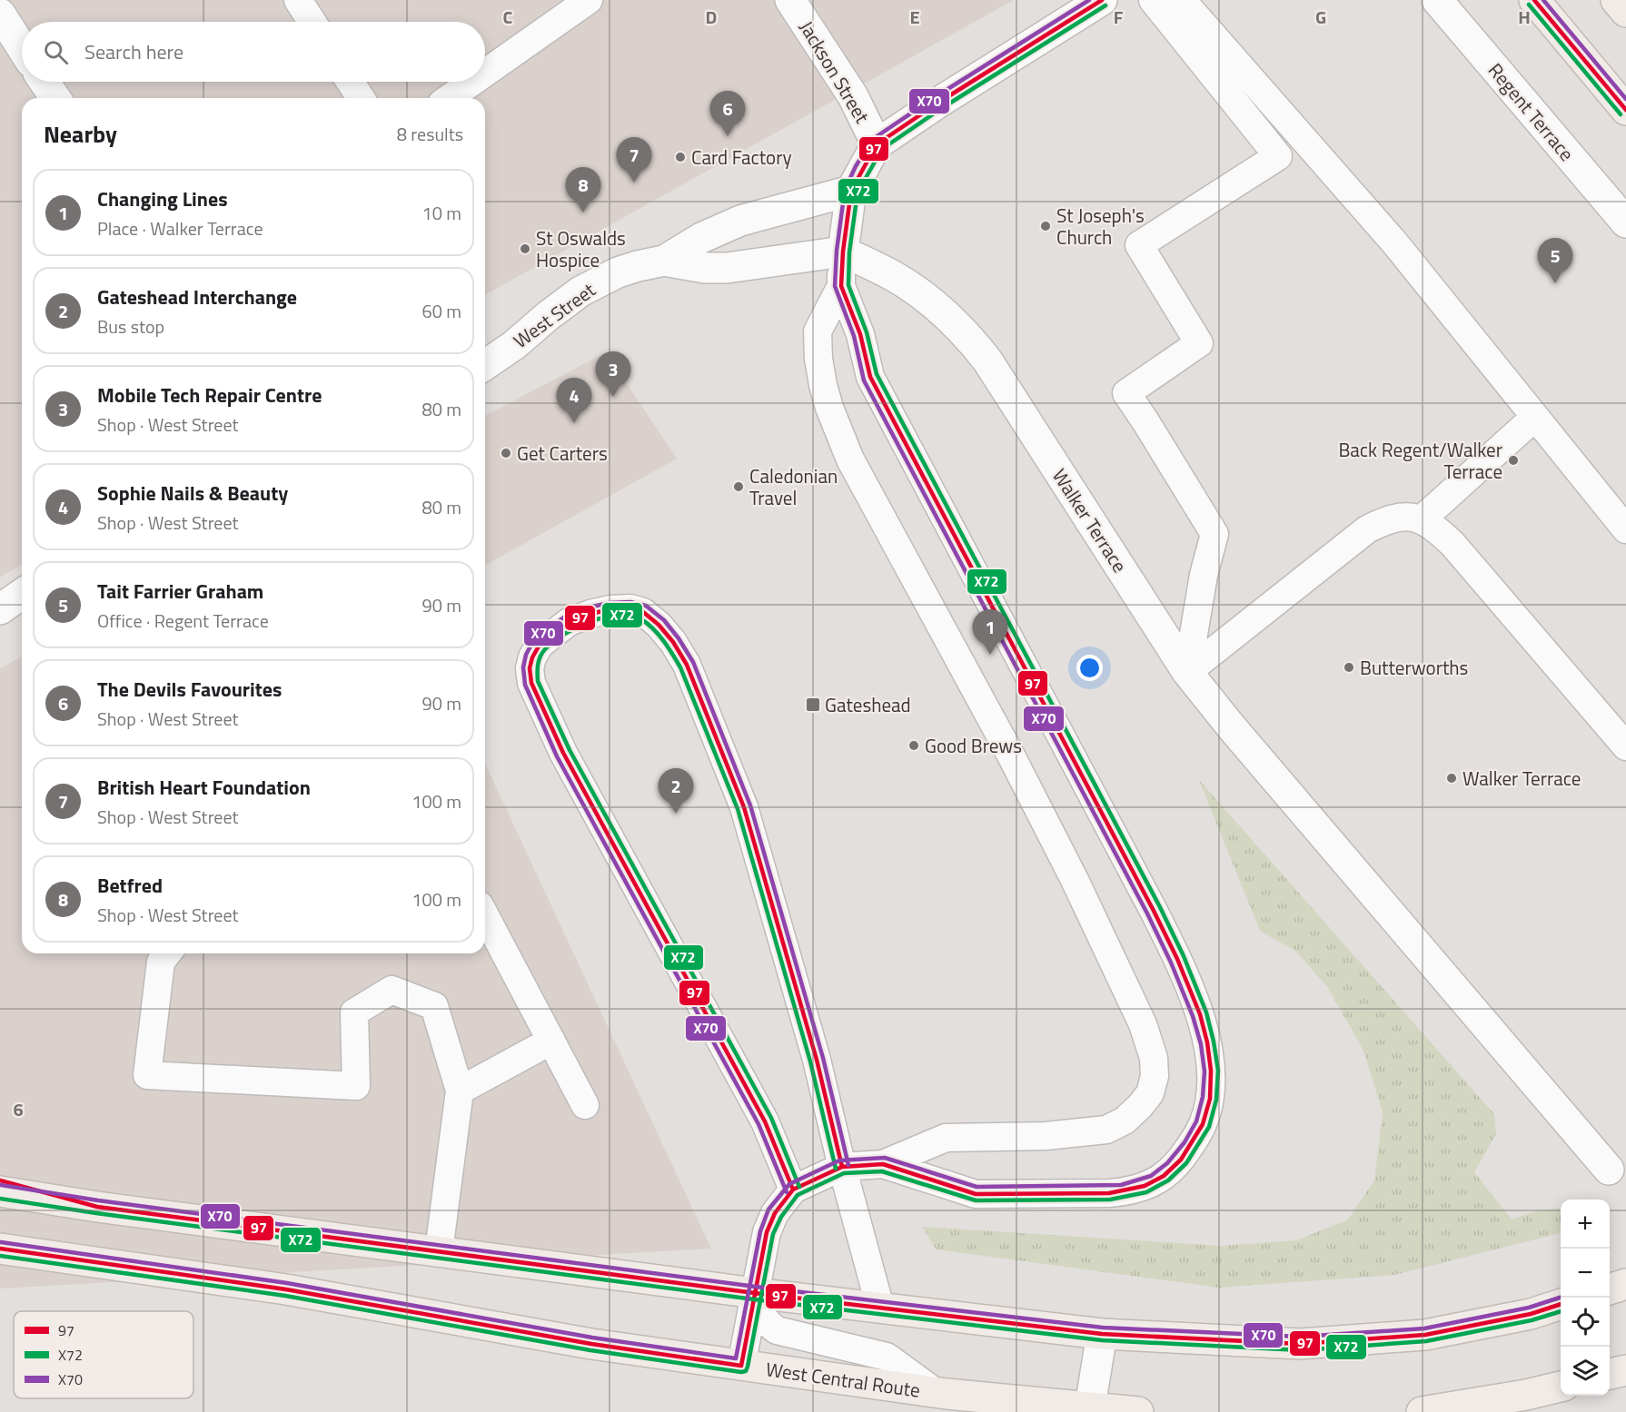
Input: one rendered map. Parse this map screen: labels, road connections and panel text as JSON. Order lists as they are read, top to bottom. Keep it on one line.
{"streets":{"highway":["West Central Route"],"street":["Jackson Street","Regent Terrace","West Street","Walker Terrace"]},"crossings":[["West Street","Walker Terrace"]],"places":{"other":["Card Factory","St Joseph's Church","St Oswalds Hospice","Get Carters","Back Regent/Walker Terrace","Caledonian Travel","Butterworths","Good Brews","Walker Terrace"],"transit":["Gateshead"]},"lines":["transit line 97","transit line X70","transit line X72"],"legend":["97","X72","X70"],"page":{"search":"Search here","pins":["6","7","8","5","3","4","1","2"],"heading":["Nearby","8 results"],"list":[{"mark":"1","name":"Changing Lines","note":"Place · Walker Terrace","value":"10 m"},{"mark":"2","name":"Gateshead Interchange","note":"Bus stop","value":"60 m"},{"mark":"3","name":"Mobile Tech Repair Centre","note":"Shop · West Street","value":"80 m"},{"mark":"4","name":"Sophie Nails & Beauty","note":"Shop · West Street","value":"80 m"},{"mark":"5","name":"Tait Farrier Graham","note":"Office · Regent Terrace","value":"90 m"},{"mark":"6","name":"The Devils Favourites","note":"Shop · West Street","value":"90 m"},{"mark":"7","name":"British Heart Foundation","note":"Shop · West Street","value":"100 m"},{"mark":"8","name":"Betfred","note":"Shop · West Street","value":"100 m"}],"map_buttons":["+","−"]},"grid":{"columns":["C","D","E","F","G","H"],"rows":["6"]}}
